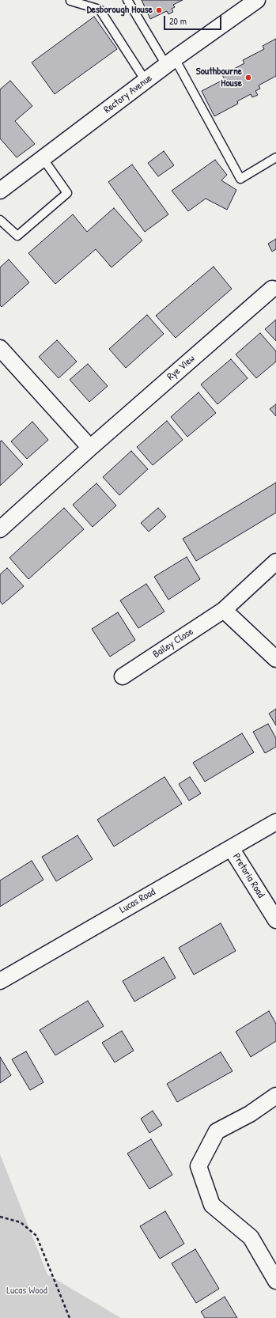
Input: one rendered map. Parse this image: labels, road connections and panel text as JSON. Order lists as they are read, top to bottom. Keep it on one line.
{"streets":{"street":["Rectory Avenue","Rye View","Bailey Close","Pretoria Road","Lucas Road"]},"crossings":[["Pretoria Road","Lucas Road"]],"parks":["Lucas Wood"],"places":["Desborough House","Southbourne House"],"scale_bar":"20 m"}
